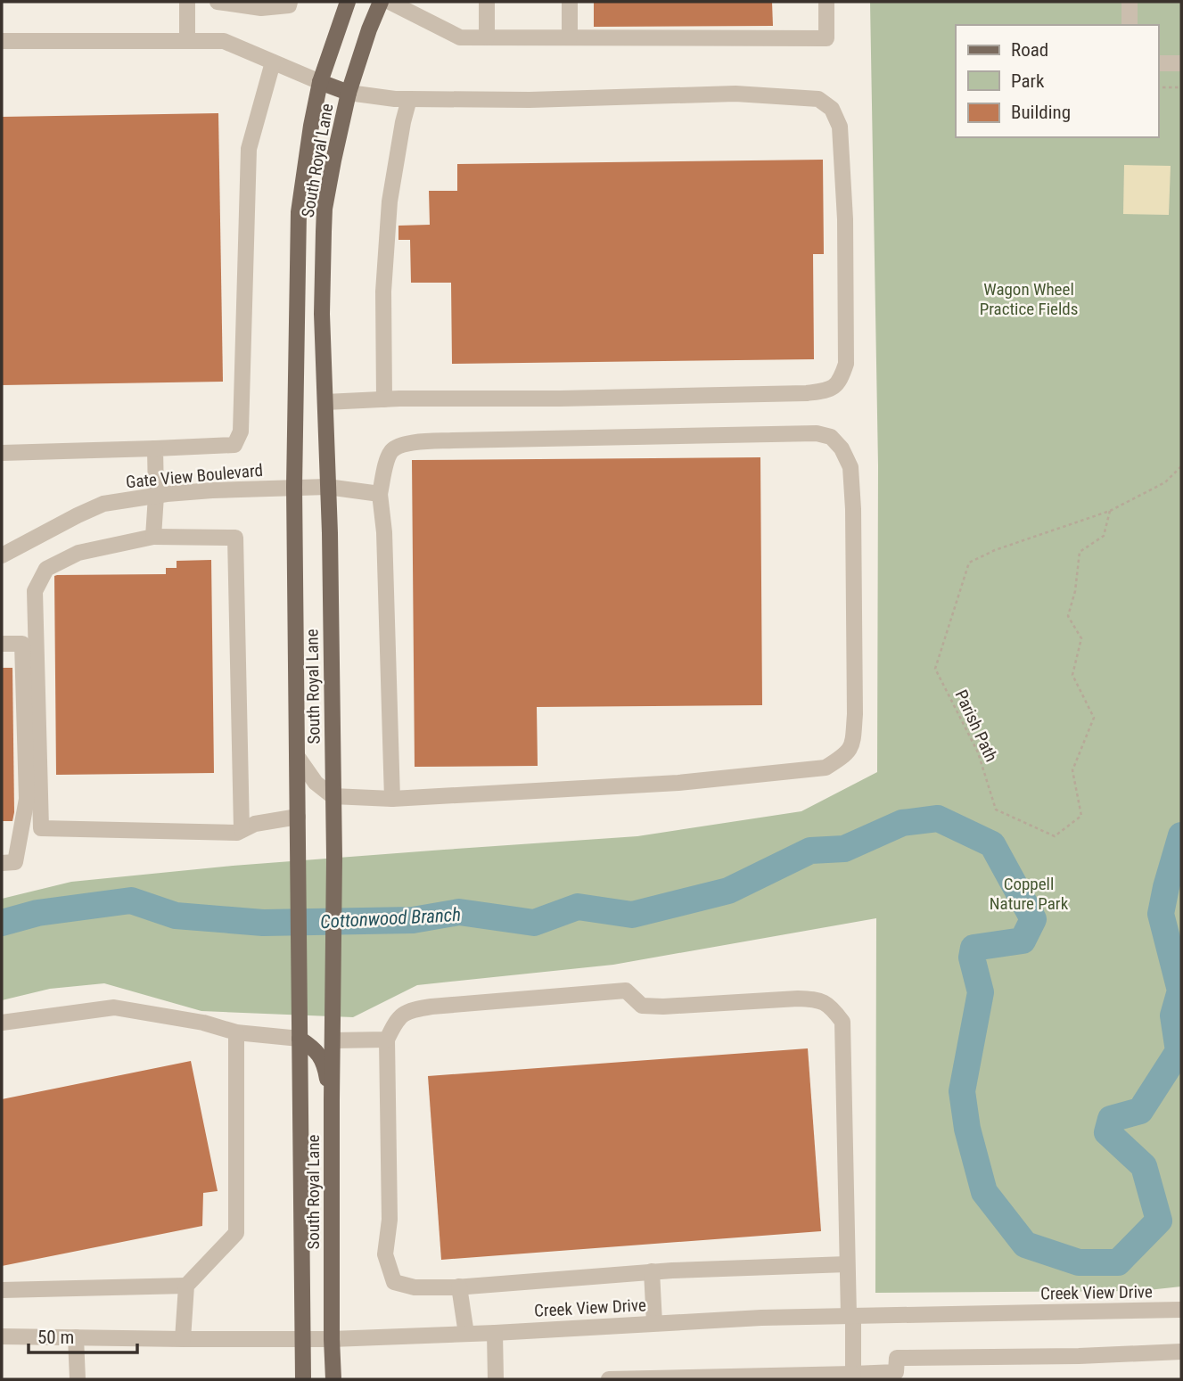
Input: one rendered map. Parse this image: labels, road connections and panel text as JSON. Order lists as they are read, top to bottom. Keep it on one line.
{"streets":{"main road":["South Royal Lane"],"street":["Gate View Boulevard","Creek View Drive"],"path":["Parish Path"]},"crossings":[["South Royal Lane","Gate View Boulevard"],["South Royal Lane","Creek View Drive"]],"water":["Cottonwood Branch"],"parks":["Wagon Wheel Practice Fields","Coppell Nature Park"],"legend":["Road","Park","Building"],"scale_bar":"50 m"}
